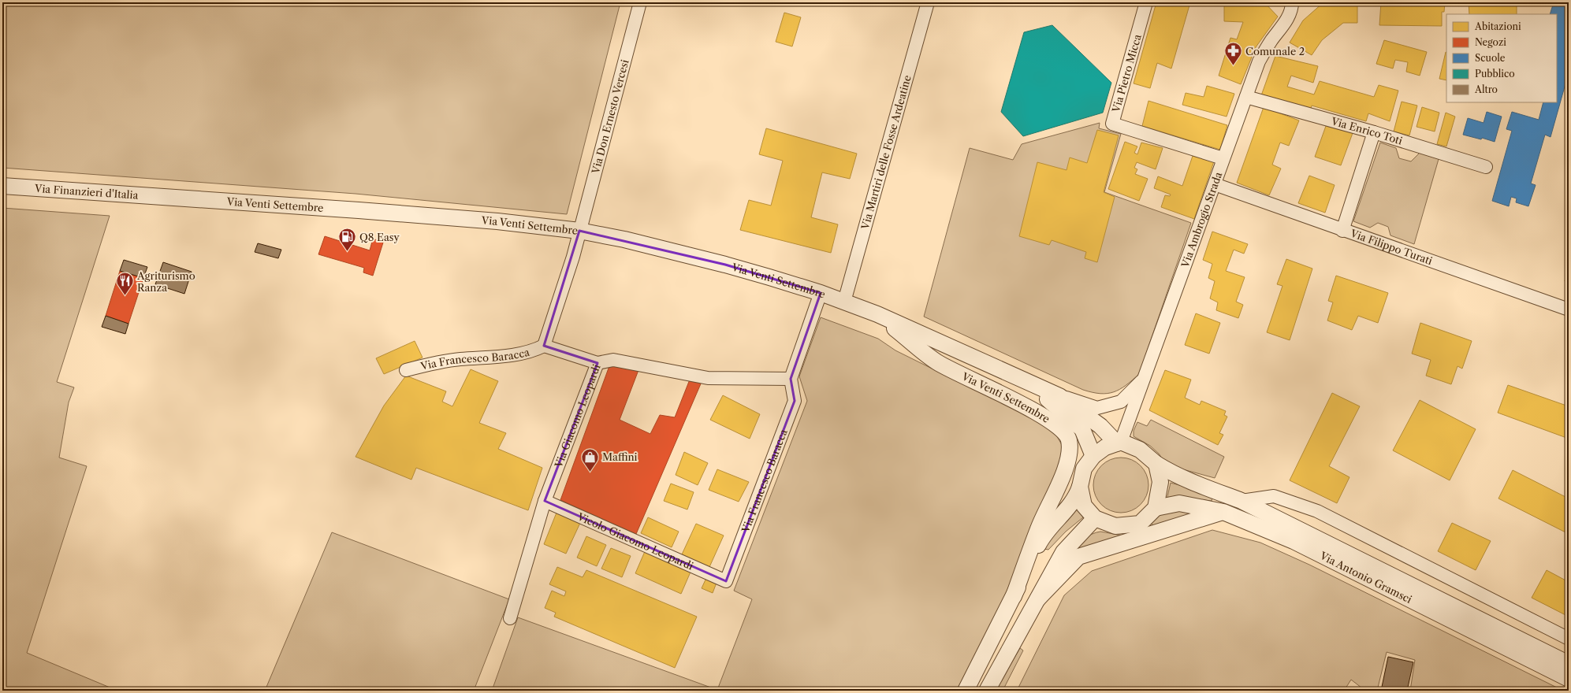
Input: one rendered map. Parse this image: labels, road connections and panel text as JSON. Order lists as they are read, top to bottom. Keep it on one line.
{"streets":{"street":["Via Pietro Micca","Via Don Ernesto Vercesi","Via Enrico Toti","Via Martiri delle Fosse Ardeatine","Via Finanzieri d'Italia","Via Venti Settembre","Via Ambrogio Strada","Via Filippo Turati","Via Francesco Baracca","Via Giacomo Leopardi","Vicolo Giacomo Leopardi","Via Antonio Gramsci"]},"crossings":[["Via Pietro Micca","Via Ambrogio Strada"],["Via Don Ernesto Vercesi","Via Venti Settembre"],["Via Enrico Toti","Via Ambrogio Strada"],["Via Martiri delle Fosse Ardeatine","Via Venti Settembre"],["Via Finanzieri d'Italia","Via Venti Settembre"],["Via Venti Settembre","Via Ambrogio Strada"],["Via Venti Settembre","Via Francesco Baracca"],["Via Venti Settembre","Via Antonio Gramsci"],["Via Ambrogio Strada","Via Filippo Turati"],["Via Ambrogio Strada","Via Antonio Gramsci"],["Via Francesco Baracca","Via Giacomo Leopardi"],["Via Francesco Baracca","Vicolo Giacomo Leopardi"],["Via Giacomo Leopardi","Vicolo Giacomo Leopardi"]],"places":{"pharmacy":["Comunale 2"],"fuel station":["Q8 Easy"],"restaurant":["Agriturismo Ranza"],"shop":["Maffini"]},"legend":["Abitazioni","Negozi","Scuole","Pubblico","Altro"]}
